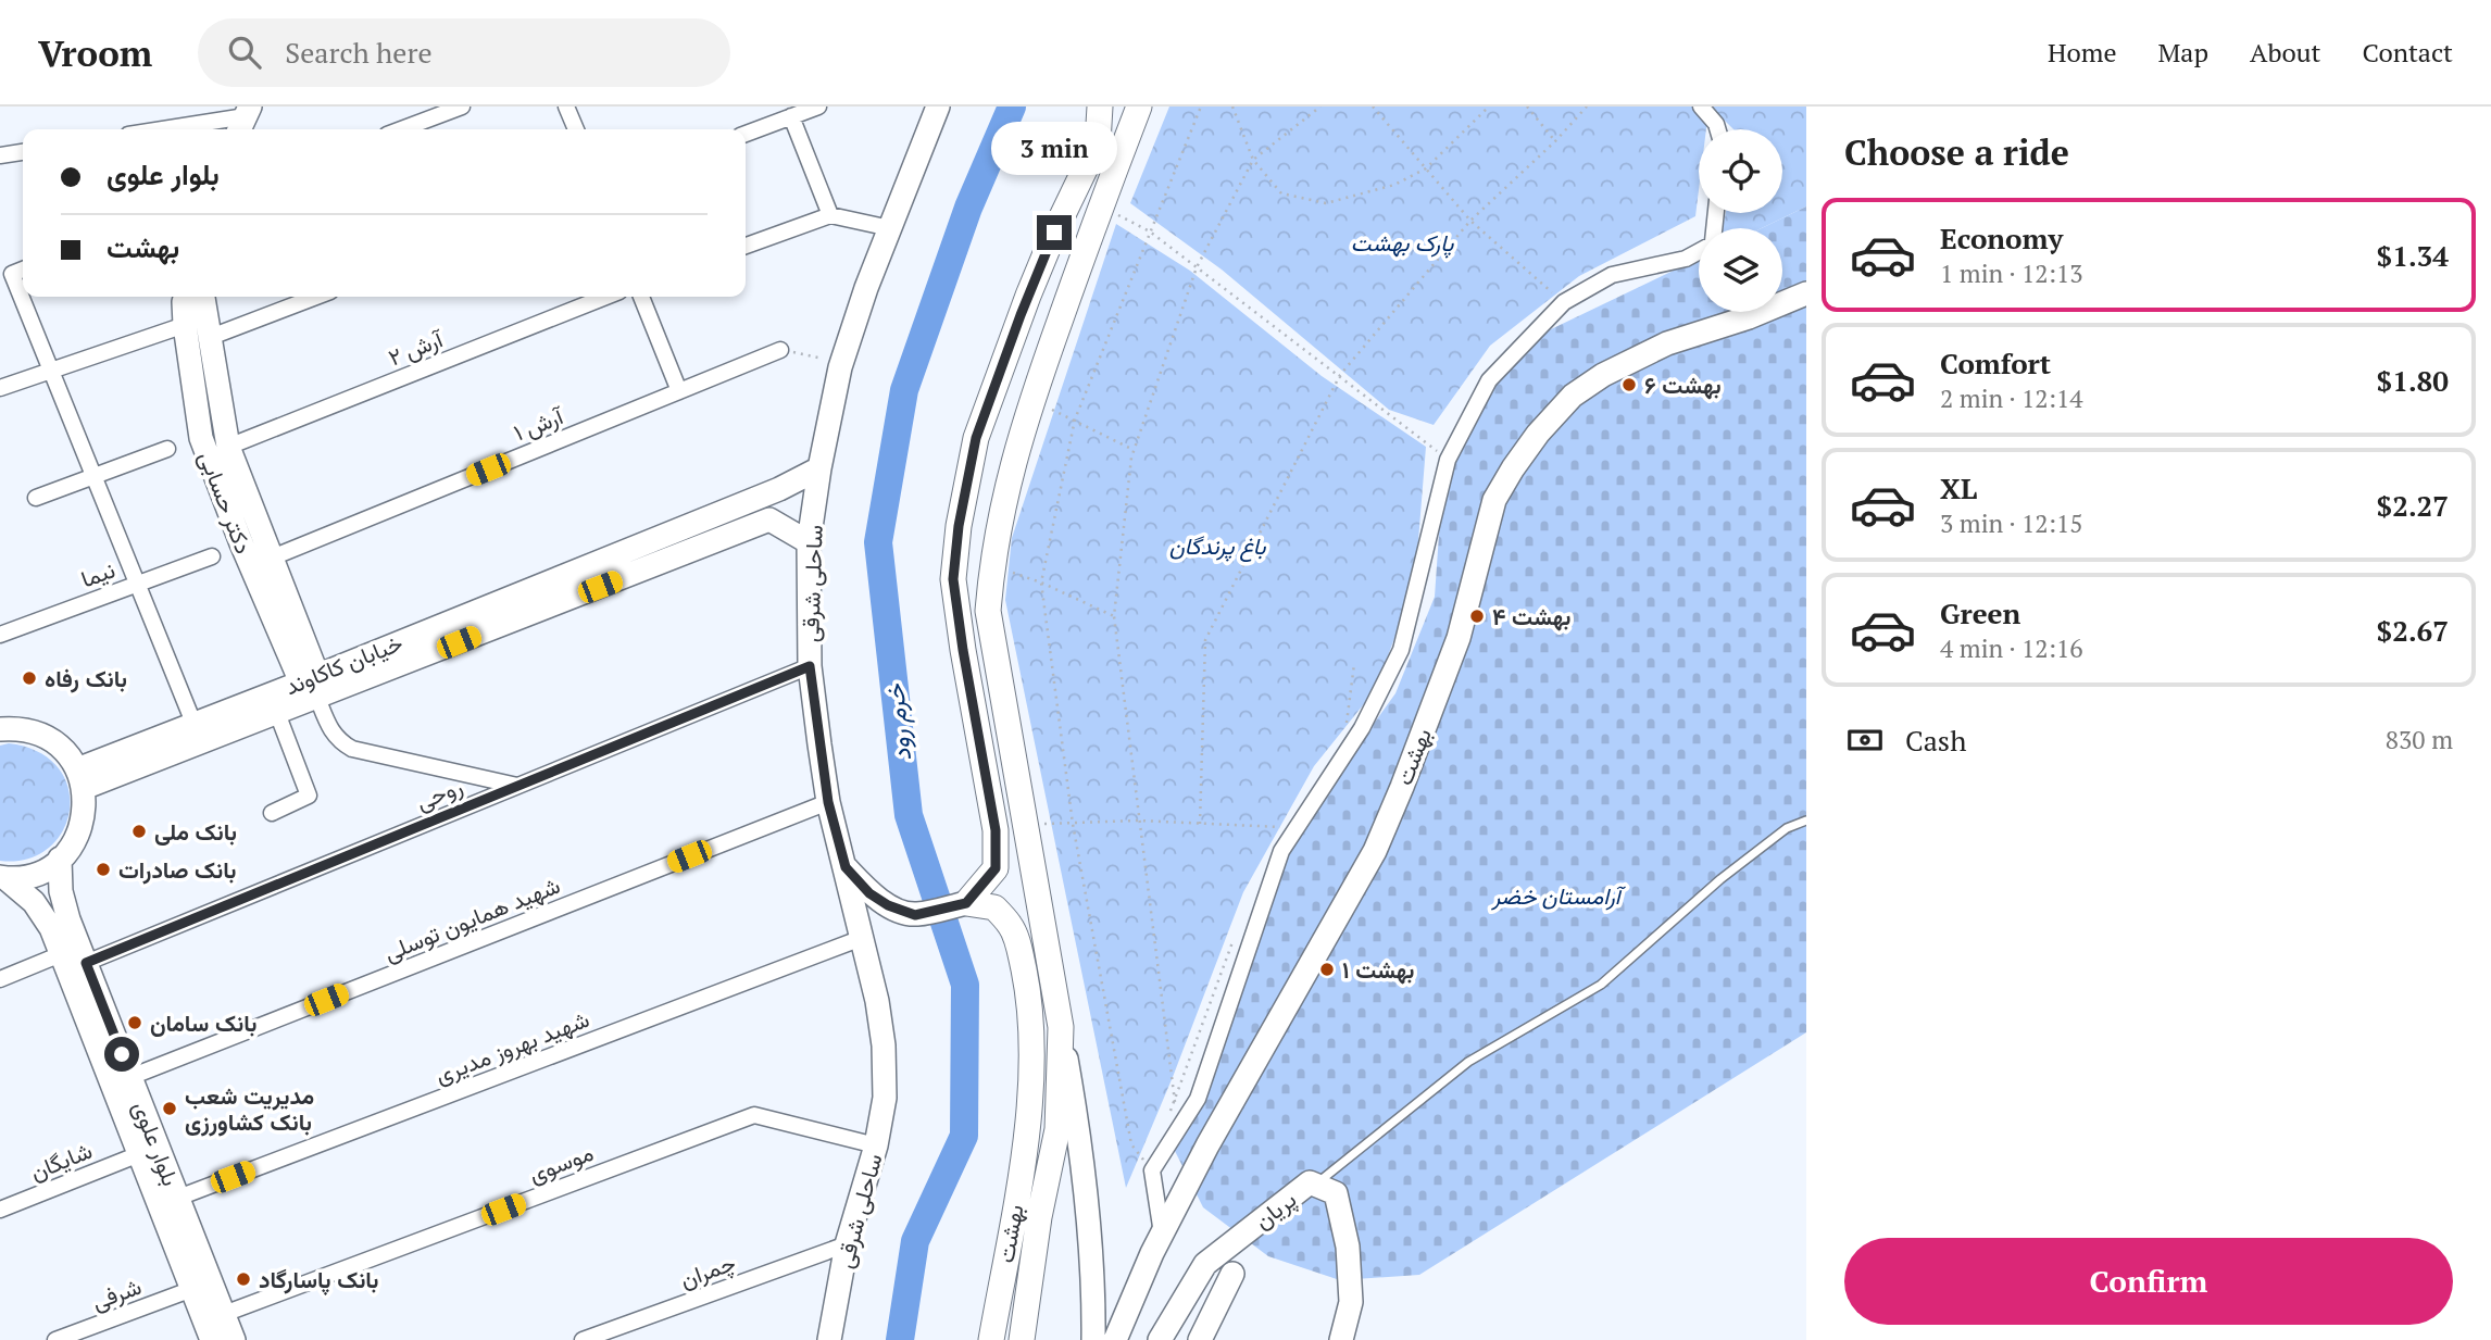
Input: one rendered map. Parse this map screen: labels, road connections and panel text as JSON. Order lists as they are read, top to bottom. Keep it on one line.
{"streets":{"main road":["دکتر حسابی","ساحلی شرقی","خیابان کاکاوند","بهشت","بلوار علوی","پریان"],"street":["آرش ۲","آرش ۱","نیما","روحی","شهید همایون توسلی","شهید بهروز مدیری","شایگان","موسوی","چمران","شرفی"]},"crossings":[["آرش ۲","دکتر حسابی"],["آرش ۱","دکتر حسابی"],["دکتر حسابی","خیابان کاکاوند"],["دکتر حسابی","روحی"],["ساحلی شرقی","خیابان کاکاوند"],["ساحلی شرقی","روحی"],["ساحلی شرقی","شهید همایون توسلی"],["ساحلی شرقی","شهید بهروز مدیری"],["ساحلی شرقی","موسوی"],["ساحلی شرقی","چمران"],["روحی","بلوار علوی"],["شهید همایون توسلی","بلوار علوی"],["شهید بهروز مدیری","بلوار علوی"],["بلوار علوی","شایگان"],["بلوار علوی","موسوی"],["بلوار علوی","شرفی"]],"water":["خرم رود"],"parks":["پارک بهشت","باغ پرندگان","آرامستان خضر"],"places":["بهشت ۶","بهشت ۴","بانک رفاه","بانک ملی","بانک صادرات","بهشت ۱","بانک سامان","مدیریت شعب بانک کشاورزی","بانک پاسارگاد"],"page":{"header":"Vroom","search":"Search here","nav":["Home","Map","About","Contact"],"heading":"Choose a ride","bubble":"3 min","banner":["بلوار علوی","بهشت"],"list":[{"name":"Economy","note":"1 min · 12:13","value":"$1.34"},{"name":"Comfort","note":"2 min · 12:14","value":"$1.80"},{"name":"XL","note":"3 min · 12:15","value":"$2.27"},{"name":"Green","note":"4 min · 12:16","value":"$2.67"}],"pay":["Cash","830 m"],"buttons":"Confirm"}}
